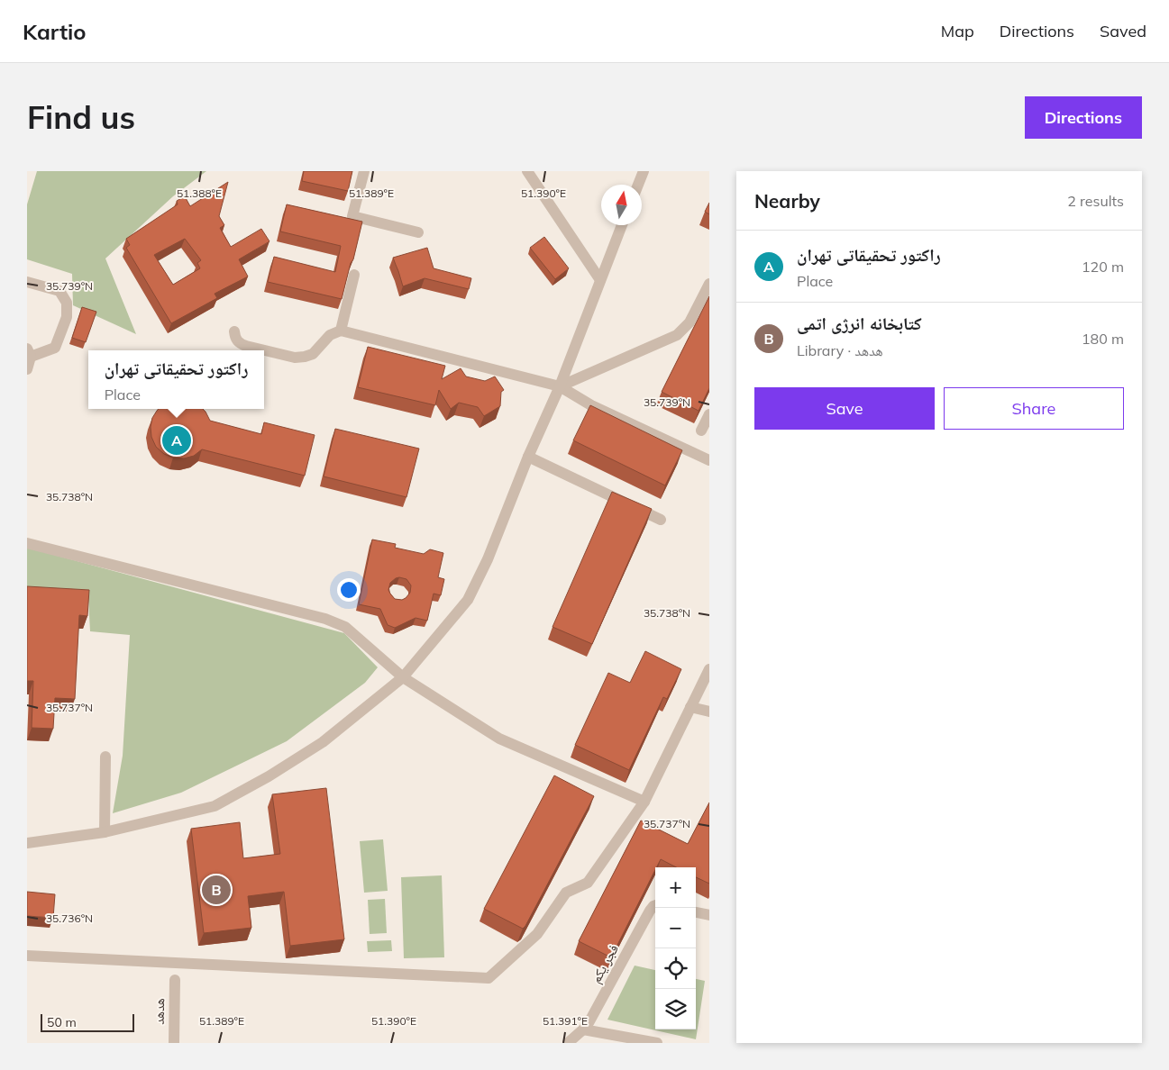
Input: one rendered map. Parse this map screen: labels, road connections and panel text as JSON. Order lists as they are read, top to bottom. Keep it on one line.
{"streets":{"street":["فجر یکم","هدهد"]},"scale_bar":"50 m","north":"top","page":{"header":"Kartio","nav":["Map","Directions","Saved"],"buttons":["Directions",["Save","Share"]],"title":"Find us","heading":["Nearby","2 results"],"list":[{"mark":"A","name":"راکتور تحقیقاتی تهران","note":"Place","value":"120 m"},{"mark":"B","name":"کتابخانه انرژی اتمی","note":"Library · هدهد","value":"180 m"}],"popup":["راکتور تحقیقاتی تهران","Place"],"pins":["A","B"],"map_buttons":["+","−"],"scale":"50 m"},"coordinates":["51.388°E","51.389°E","51.390°E","35.739°N","35.738°N","35.737°N","35.736°N","51.391°E"]}
